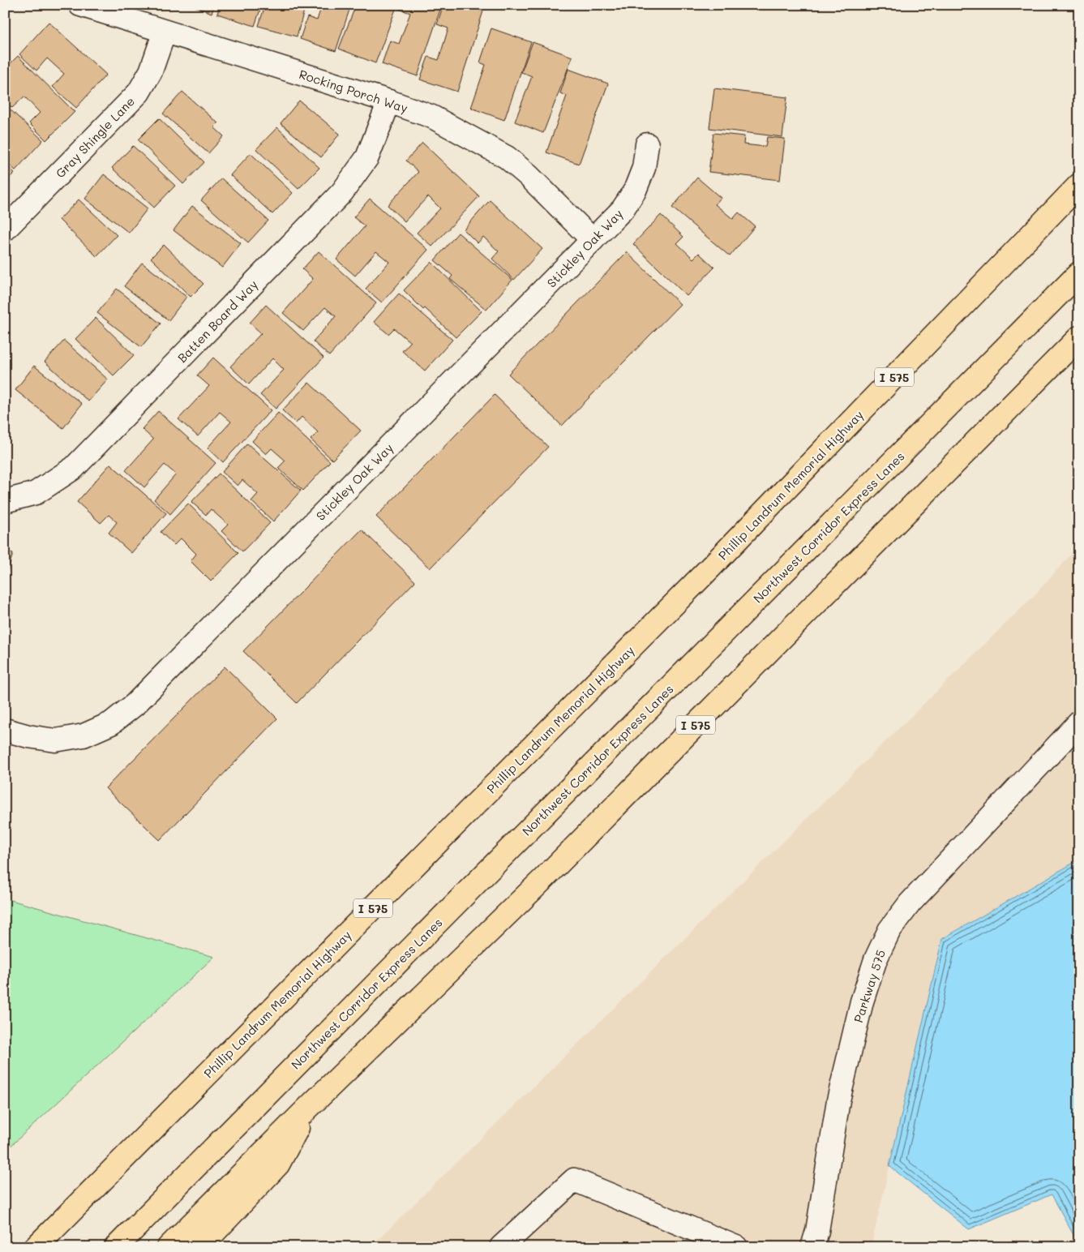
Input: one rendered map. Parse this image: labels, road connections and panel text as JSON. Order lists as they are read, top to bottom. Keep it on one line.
{"streets":{"highway":["I 575","Phillip Landrum Memorial Highway","Northwest Corridor Express Lanes"],"street":["Rocking Porch Way","Gray Shingle Lane","Stickley Oak Way","Batten Board Way","Parkway 575"]},"crossings":[["Rocking Porch Way","Gray Shingle Lane"],["Rocking Porch Way","Stickley Oak Way"],["Rocking Porch Way","Batten Board Way"]]}
